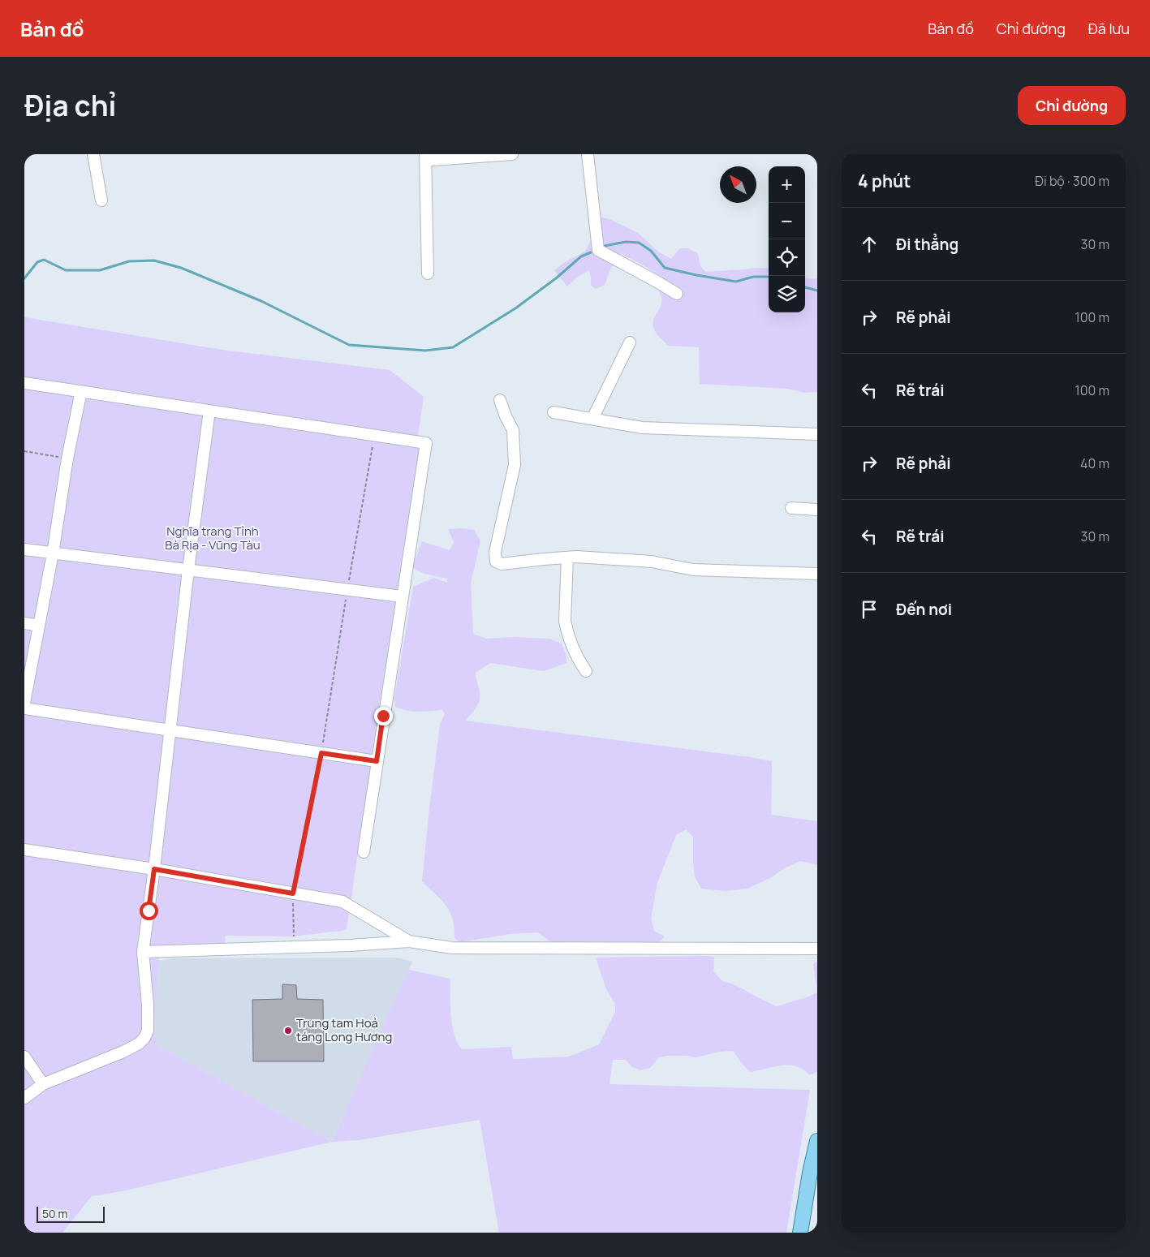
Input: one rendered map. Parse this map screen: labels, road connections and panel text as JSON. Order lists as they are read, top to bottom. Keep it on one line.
{"parks":["Nghĩa trang Tỉnh Bà Rịa - Vũng Tàu"],"places":["Trung tam Hoả táng Long Hương"],"scale_bar":"50 m","north":"top left","page":{"header":"Bản đồ","nav":["Bản đồ","Chỉ đường","Đã lưu"],"title":"Địa chỉ","buttons":"Chỉ đường","heading":["4 phút","Đi bộ · 300 m"],"map_buttons":["+","−"],"list":[["Đi thẳng","30 m"],["Rẽ phải","100 m"],["Rẽ trái","100 m"],["Rẽ phải","40 m"],["Rẽ trái","30 m"],"Đến nơi"],"scale":"50 m"}}
